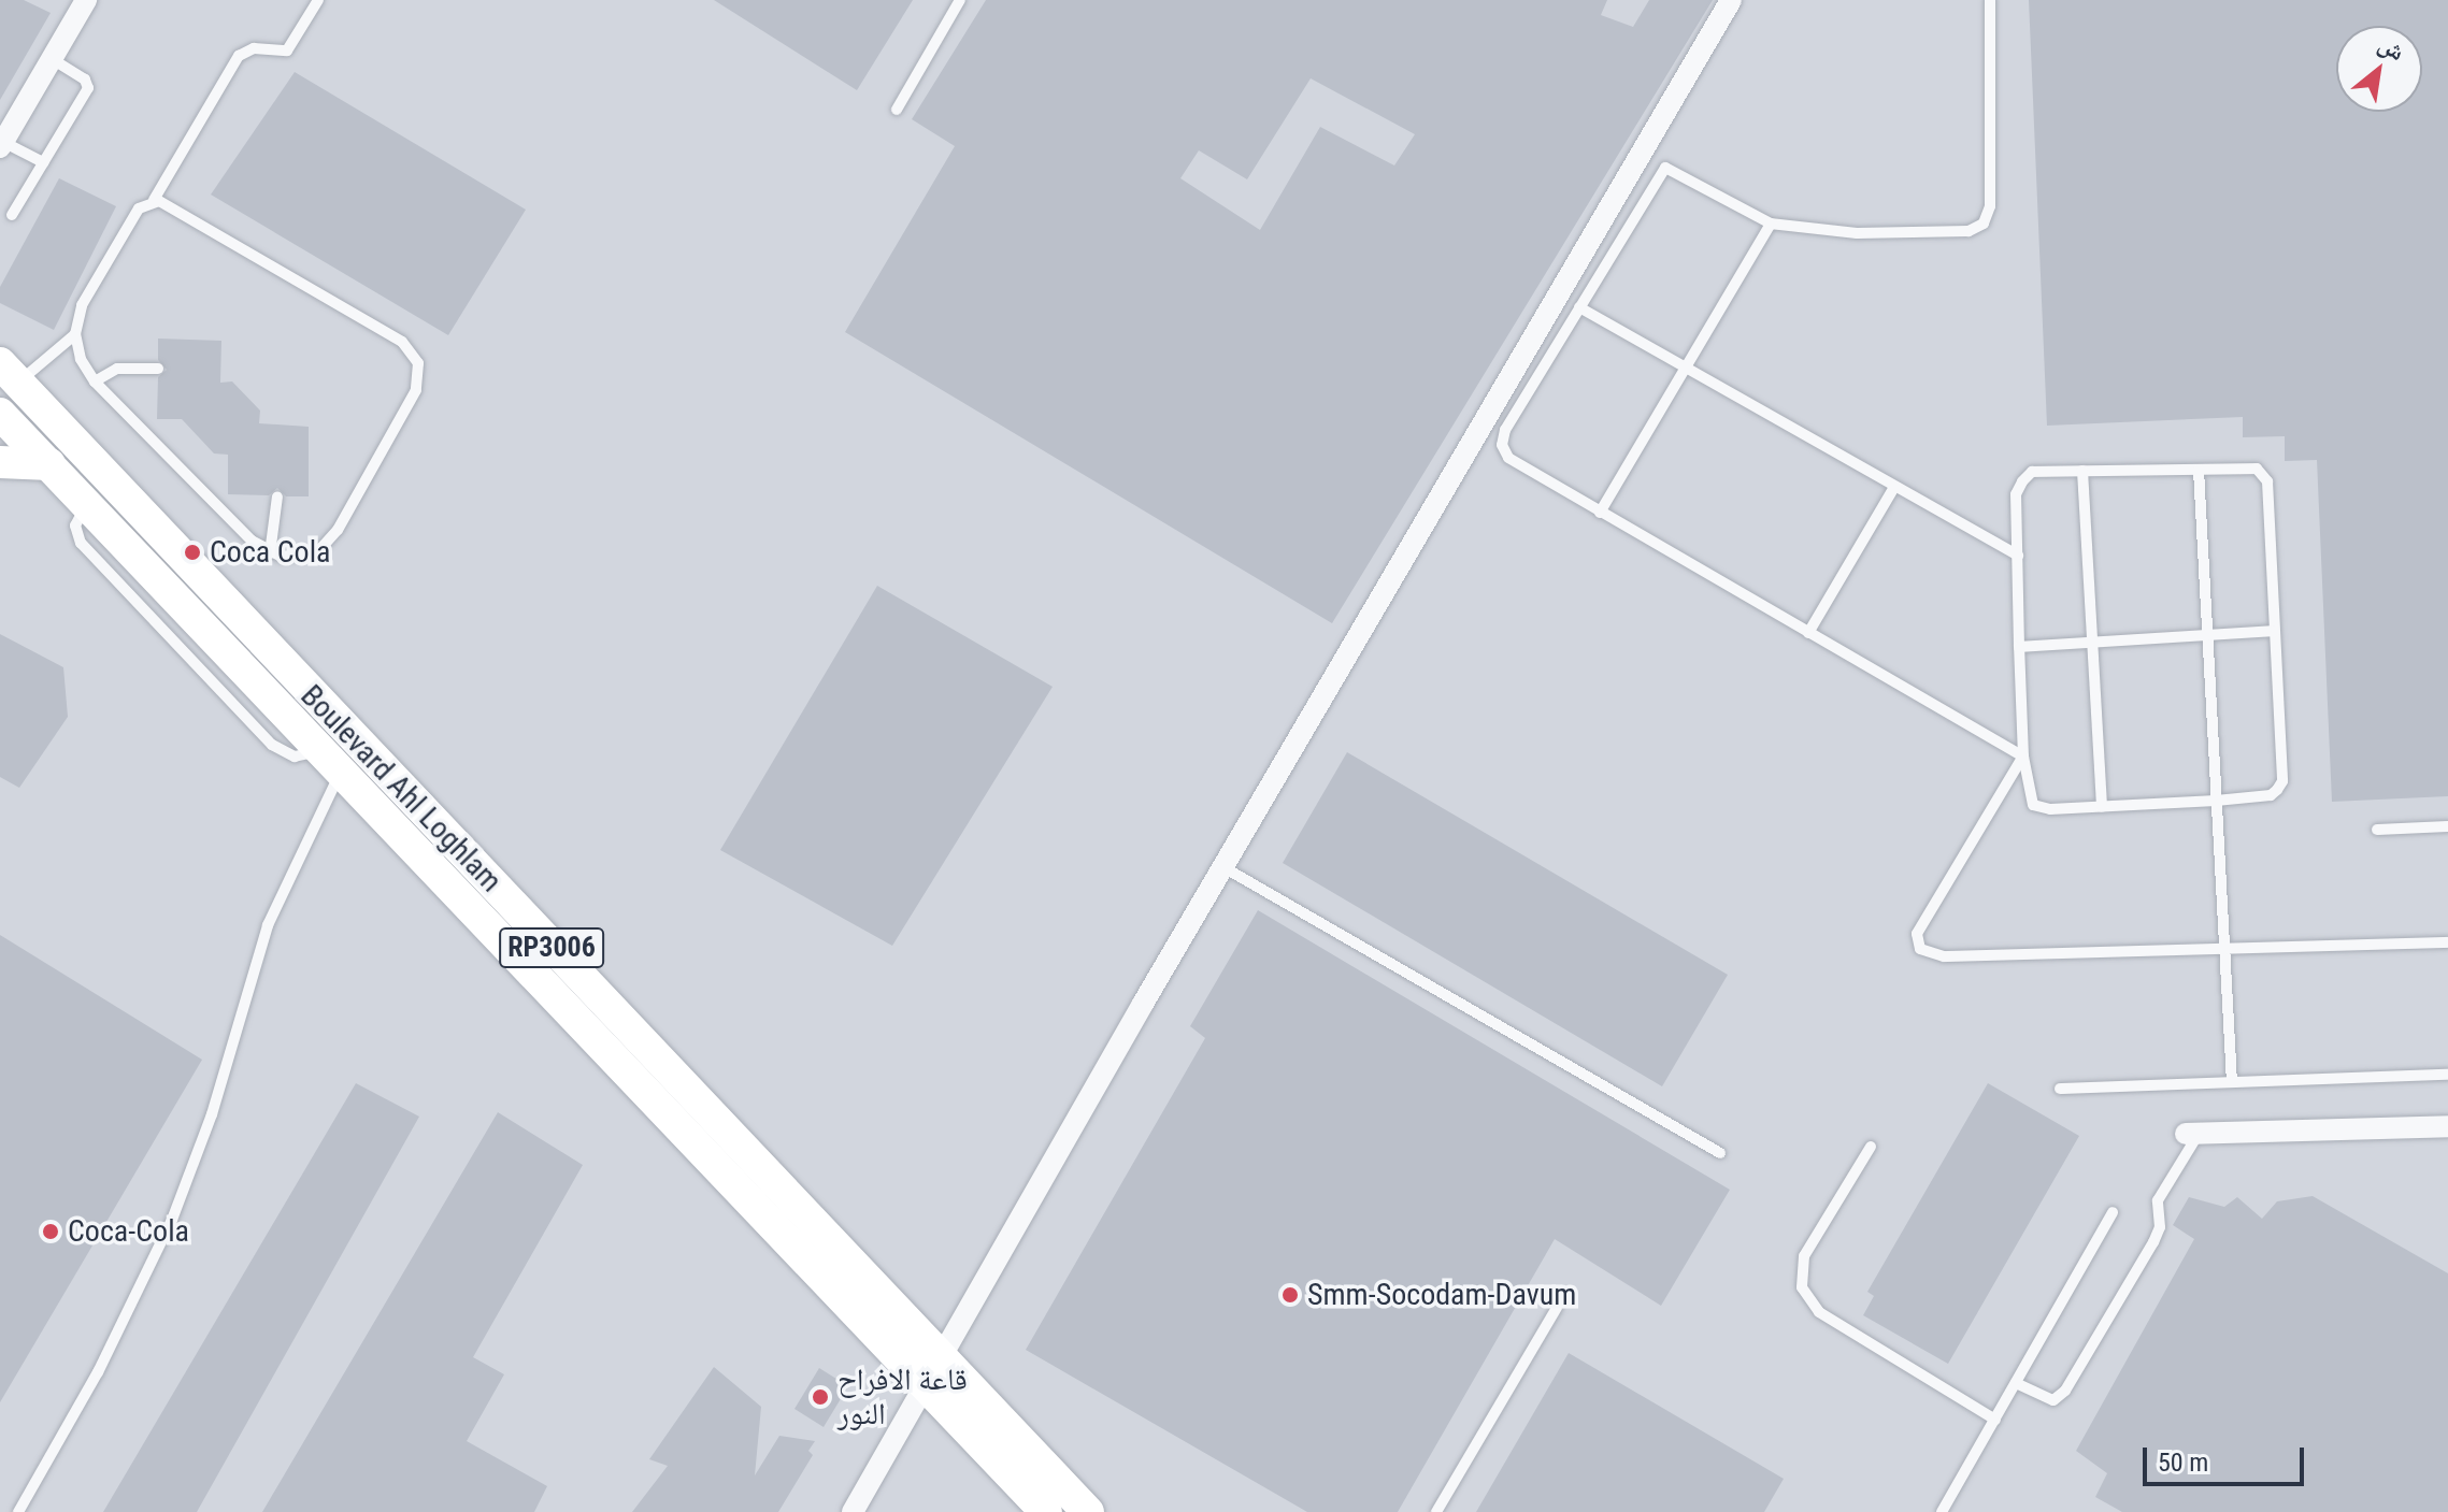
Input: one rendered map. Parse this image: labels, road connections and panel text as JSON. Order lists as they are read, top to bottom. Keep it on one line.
{"streets":{"main road":["Boulevard Ahl Loghlam","RP3006"]},"places":["Coca Cola","Coca-Cola","Smm-Socodam-Davum","قاعة الافراح النور"],"scale_bar":"50 m","north":"top right"}
